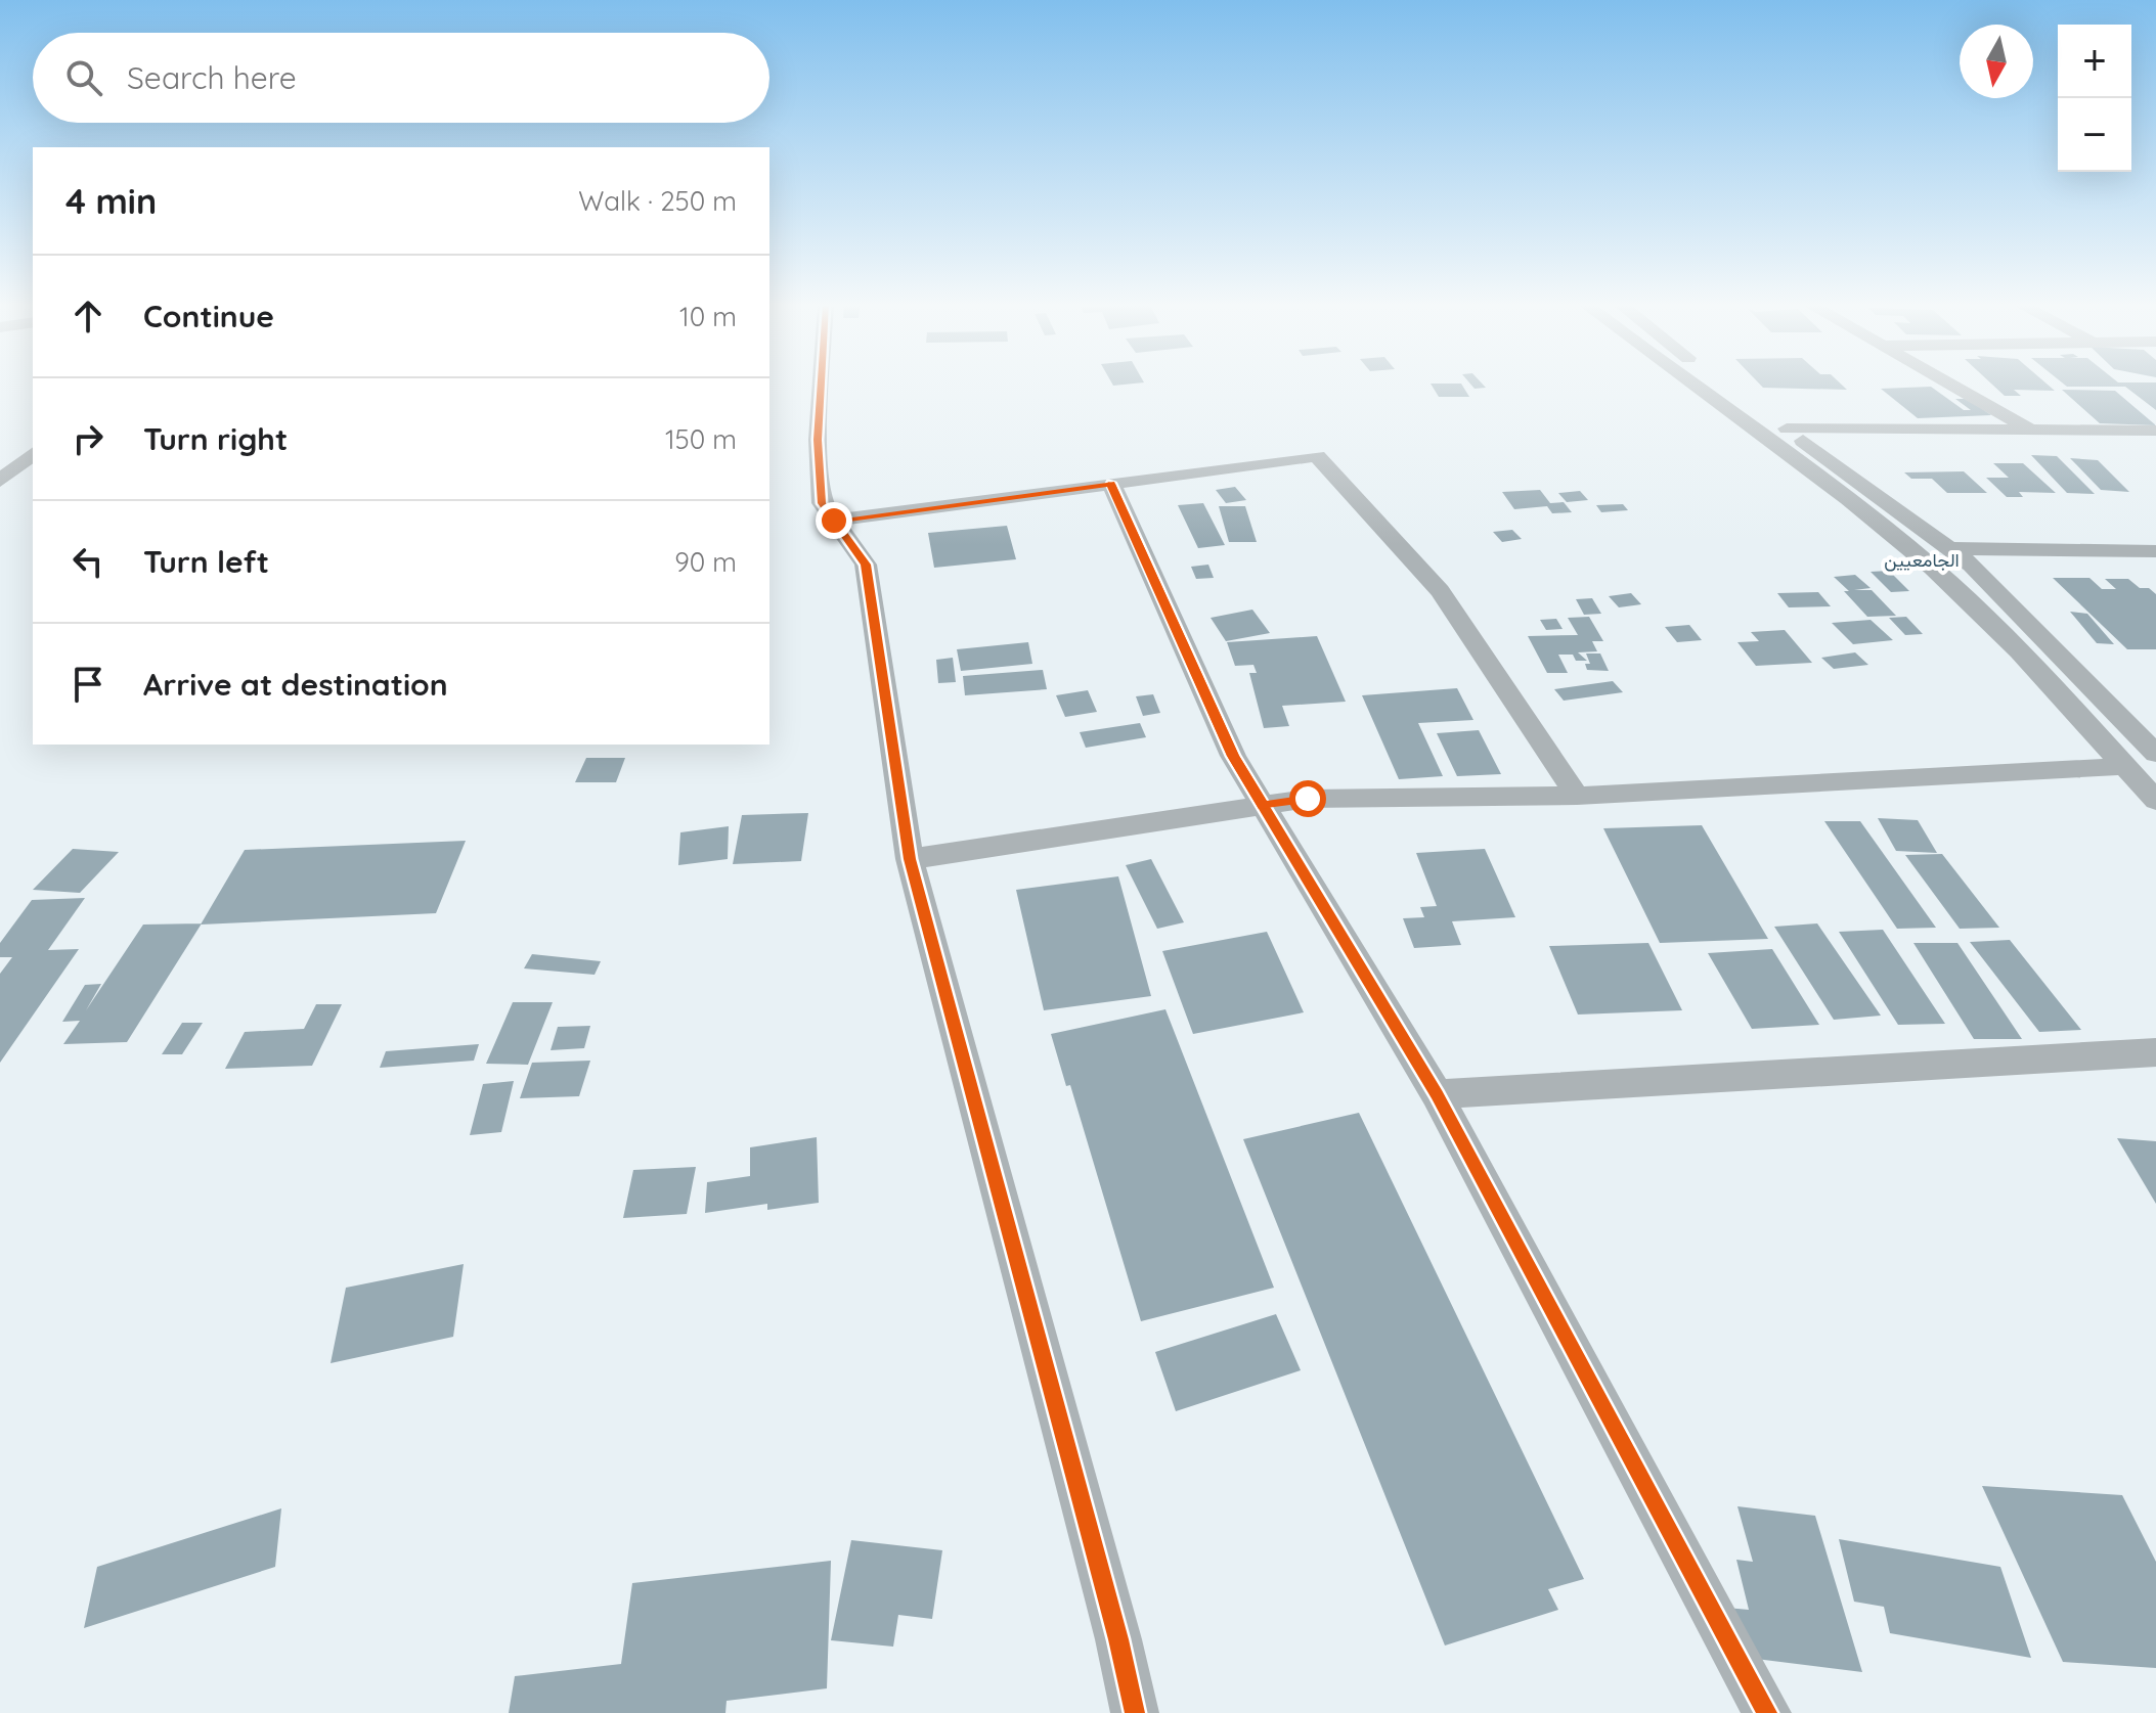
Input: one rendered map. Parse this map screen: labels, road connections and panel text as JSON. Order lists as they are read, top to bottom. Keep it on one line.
{"districts":["الجامعيين"],"north":"bottom","page":{"map_buttons":["+","−"],"search":"Search here","heading":["4 min","Walk · 250 m"],"list":[["Continue","10 m"],["Turn right","150 m"],["Turn left","90 m"],"Arrive at destination"]}}
